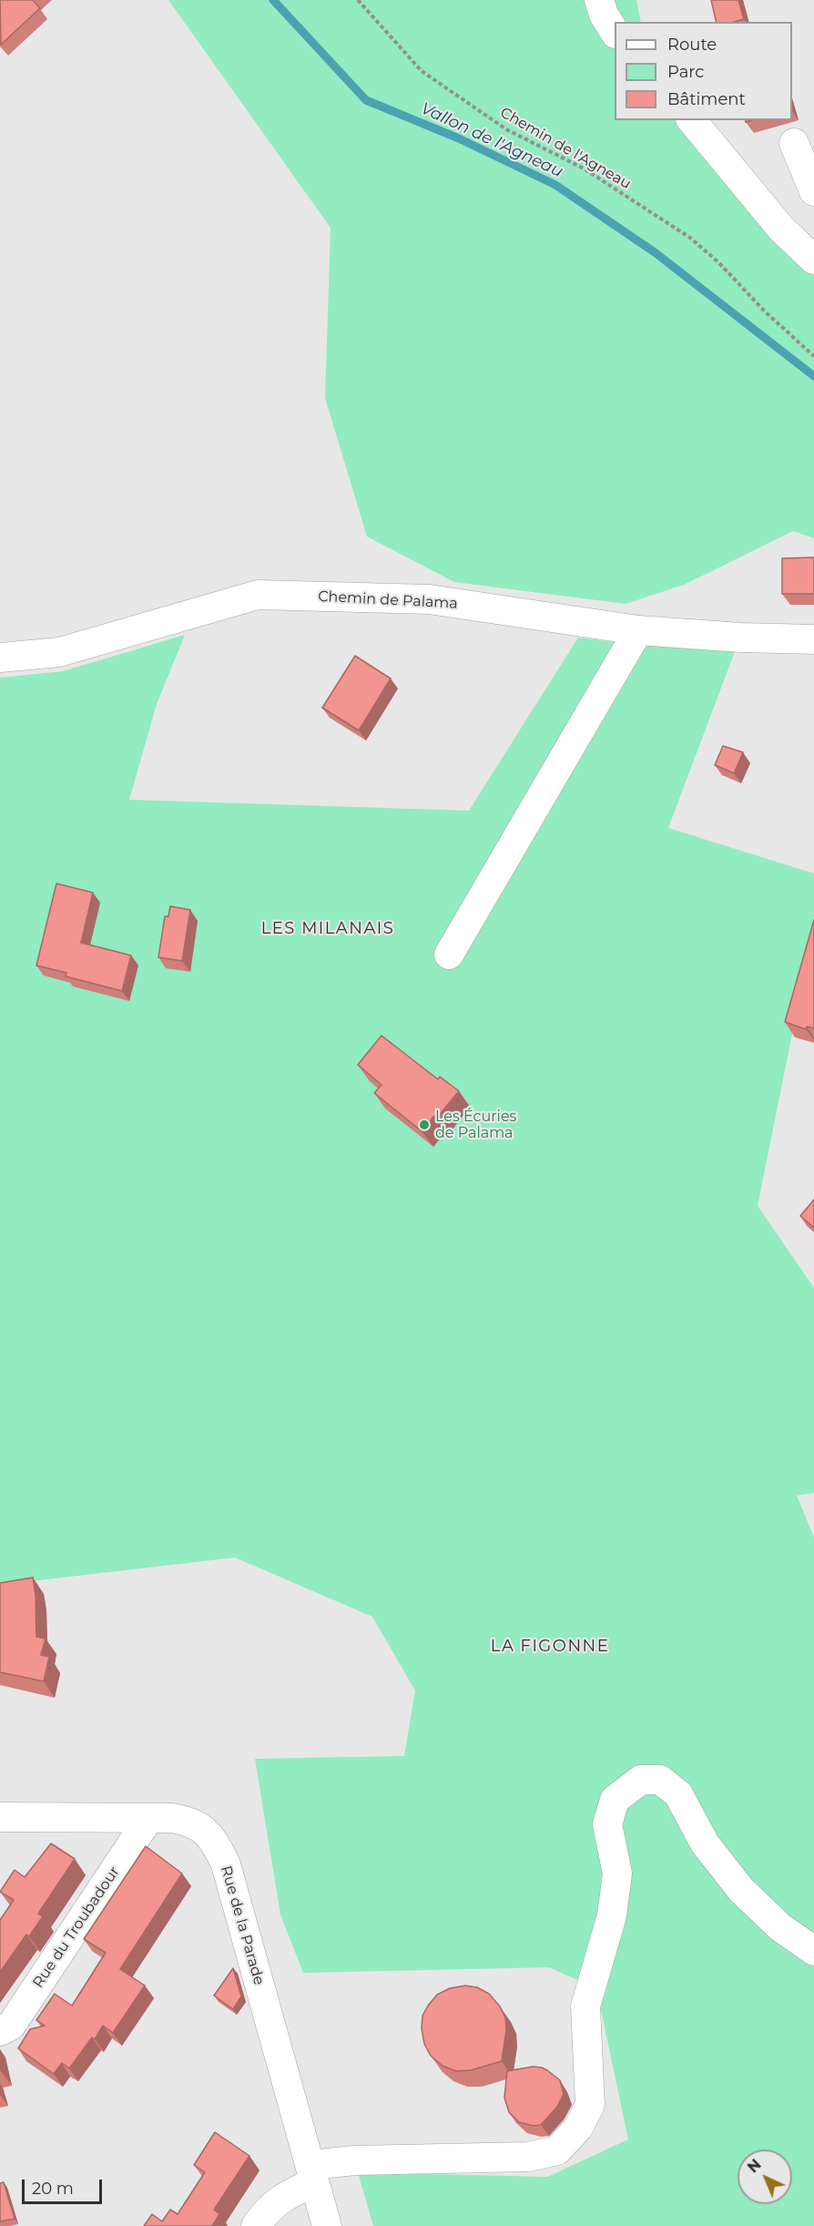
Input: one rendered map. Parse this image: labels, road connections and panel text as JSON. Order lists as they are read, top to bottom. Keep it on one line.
{"streets":{"street":["Chemin de Palama","Rue de la Parade","Rue du Troubadour"],"path":["Chemin de l'Agneau"]},"crossings":[["Rue de la Parade","Rue du Troubadour"]],"districts":["LES MILANAIS","LA FIGONNE"],"water":["Vallon de l'Agneau"],"places":["Les Écuries de Palama"],"legend":["Route","Parc","Bâtiment"],"scale_bar":"20 m","north":"top left"}
